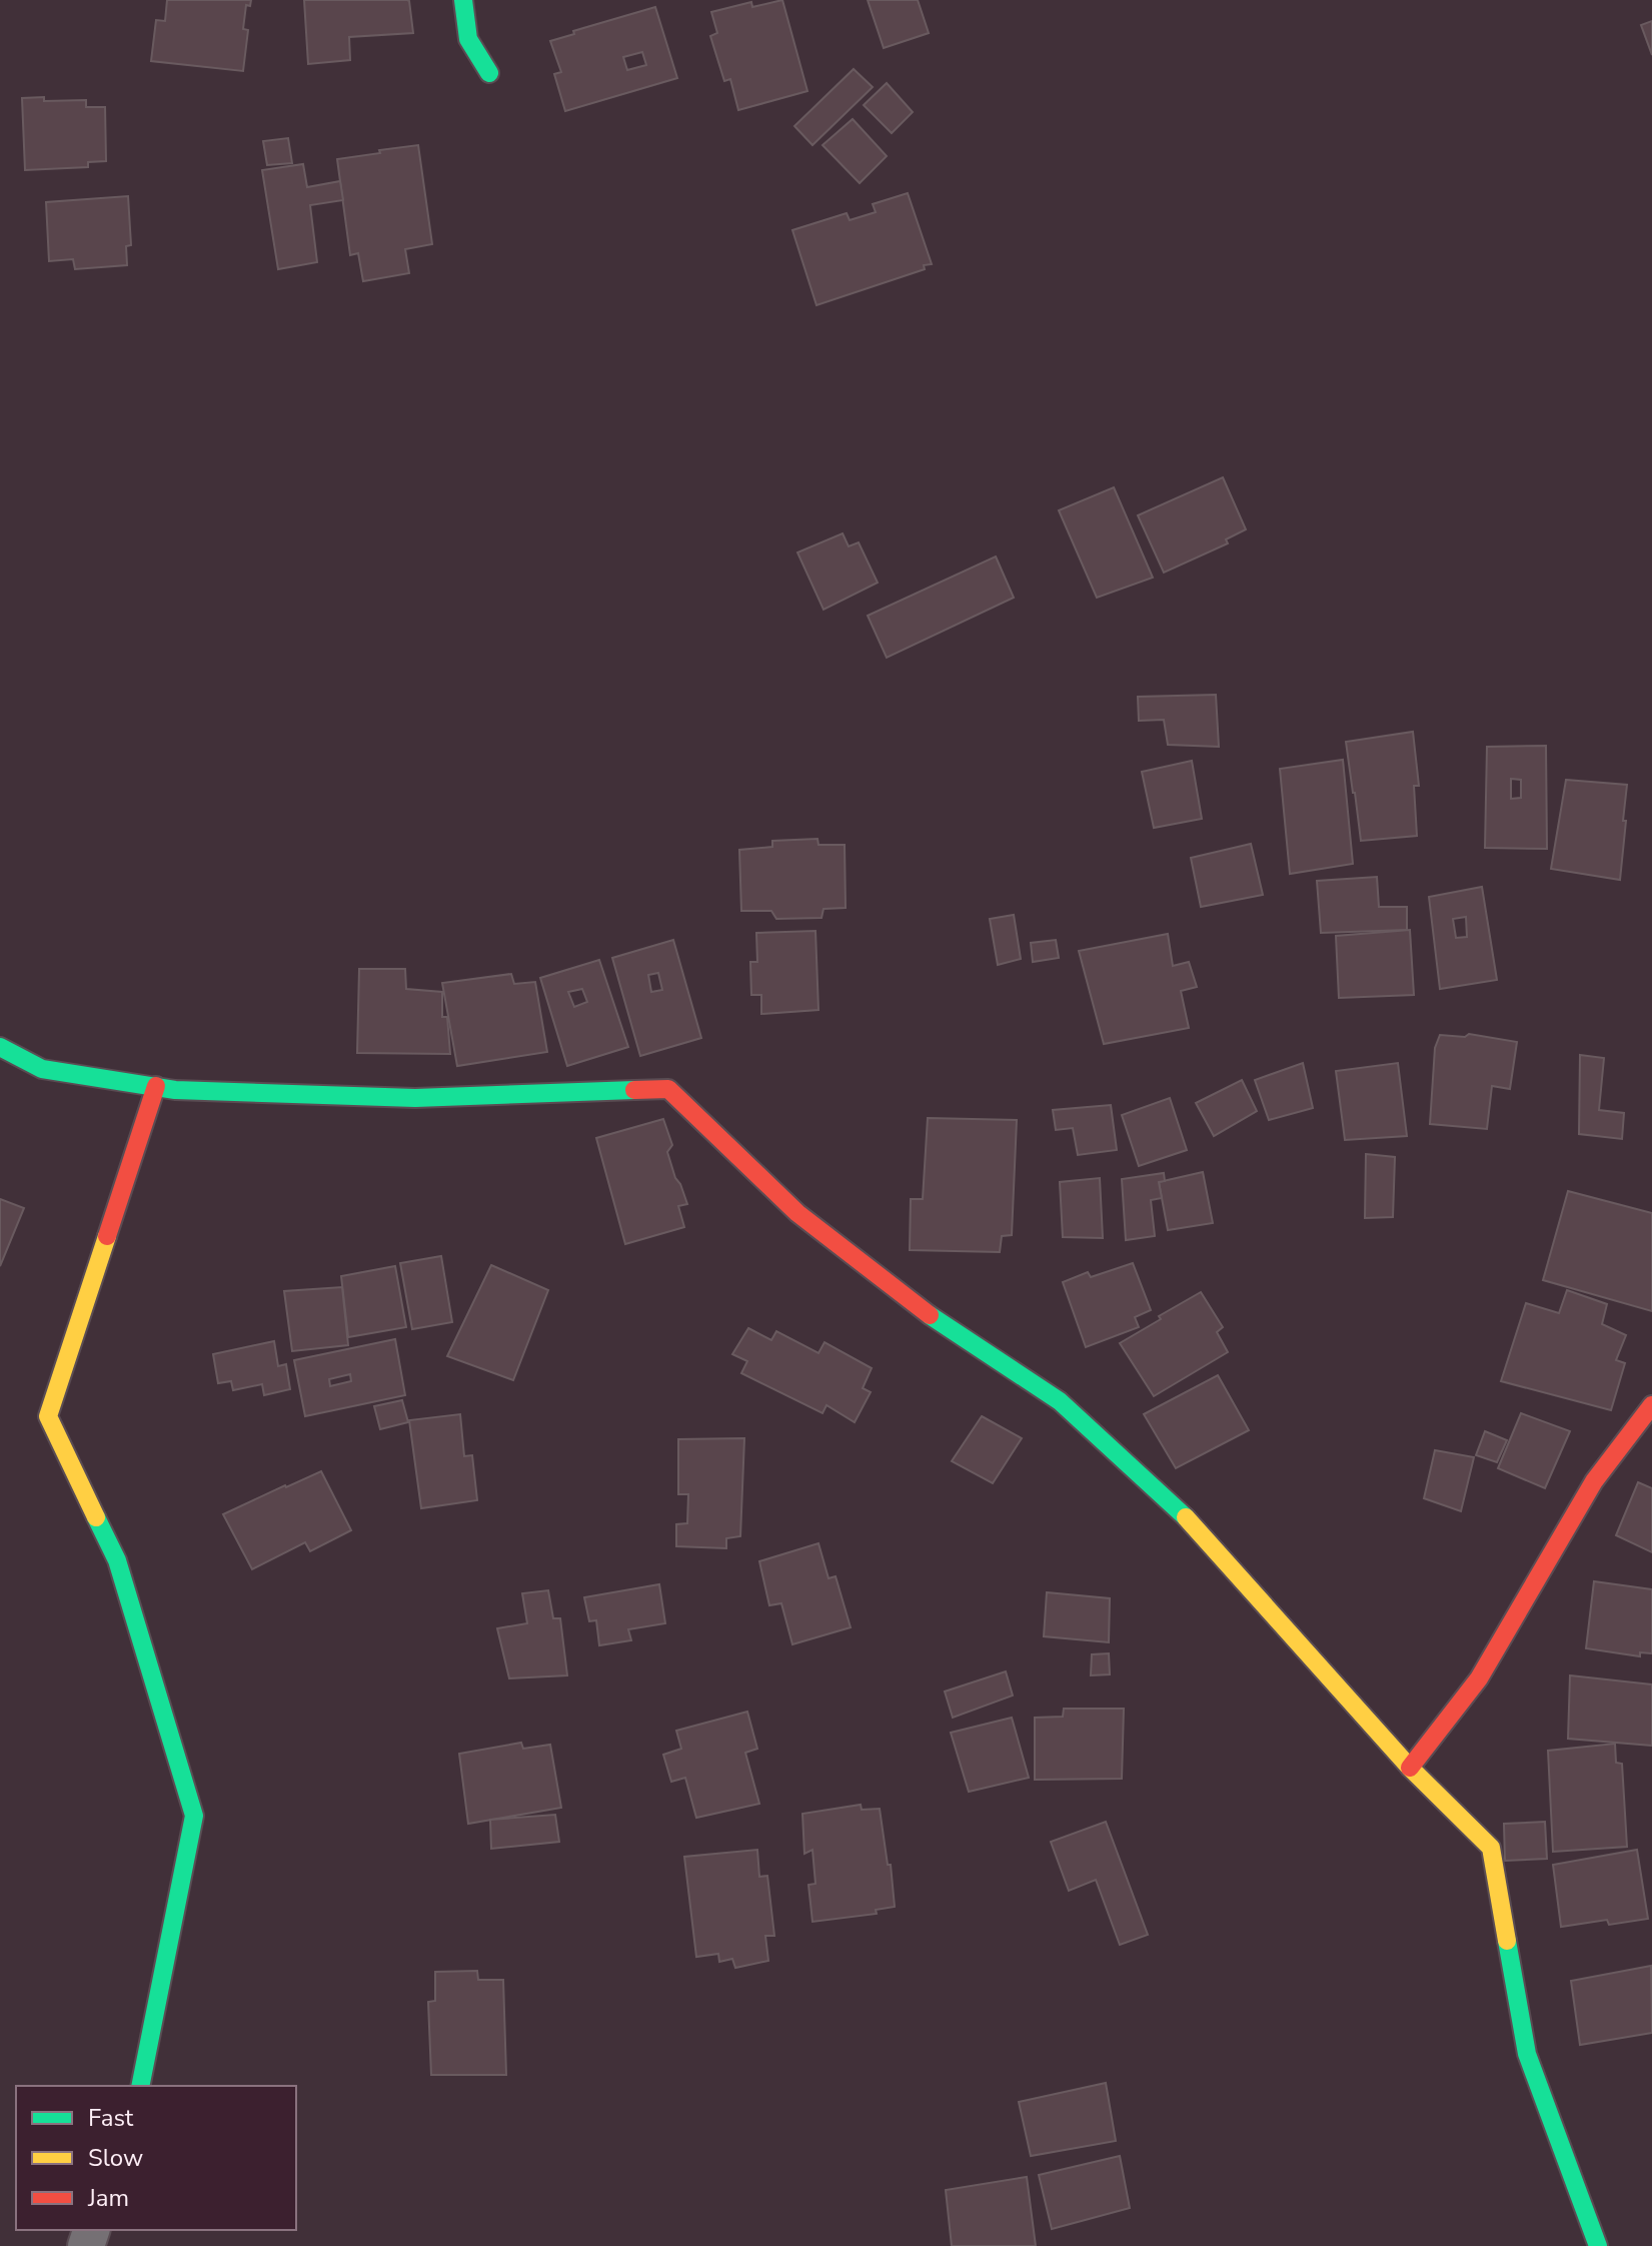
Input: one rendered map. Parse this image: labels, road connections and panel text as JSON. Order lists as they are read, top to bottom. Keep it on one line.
{"legend":["Fast","Slow","Jam"]}
